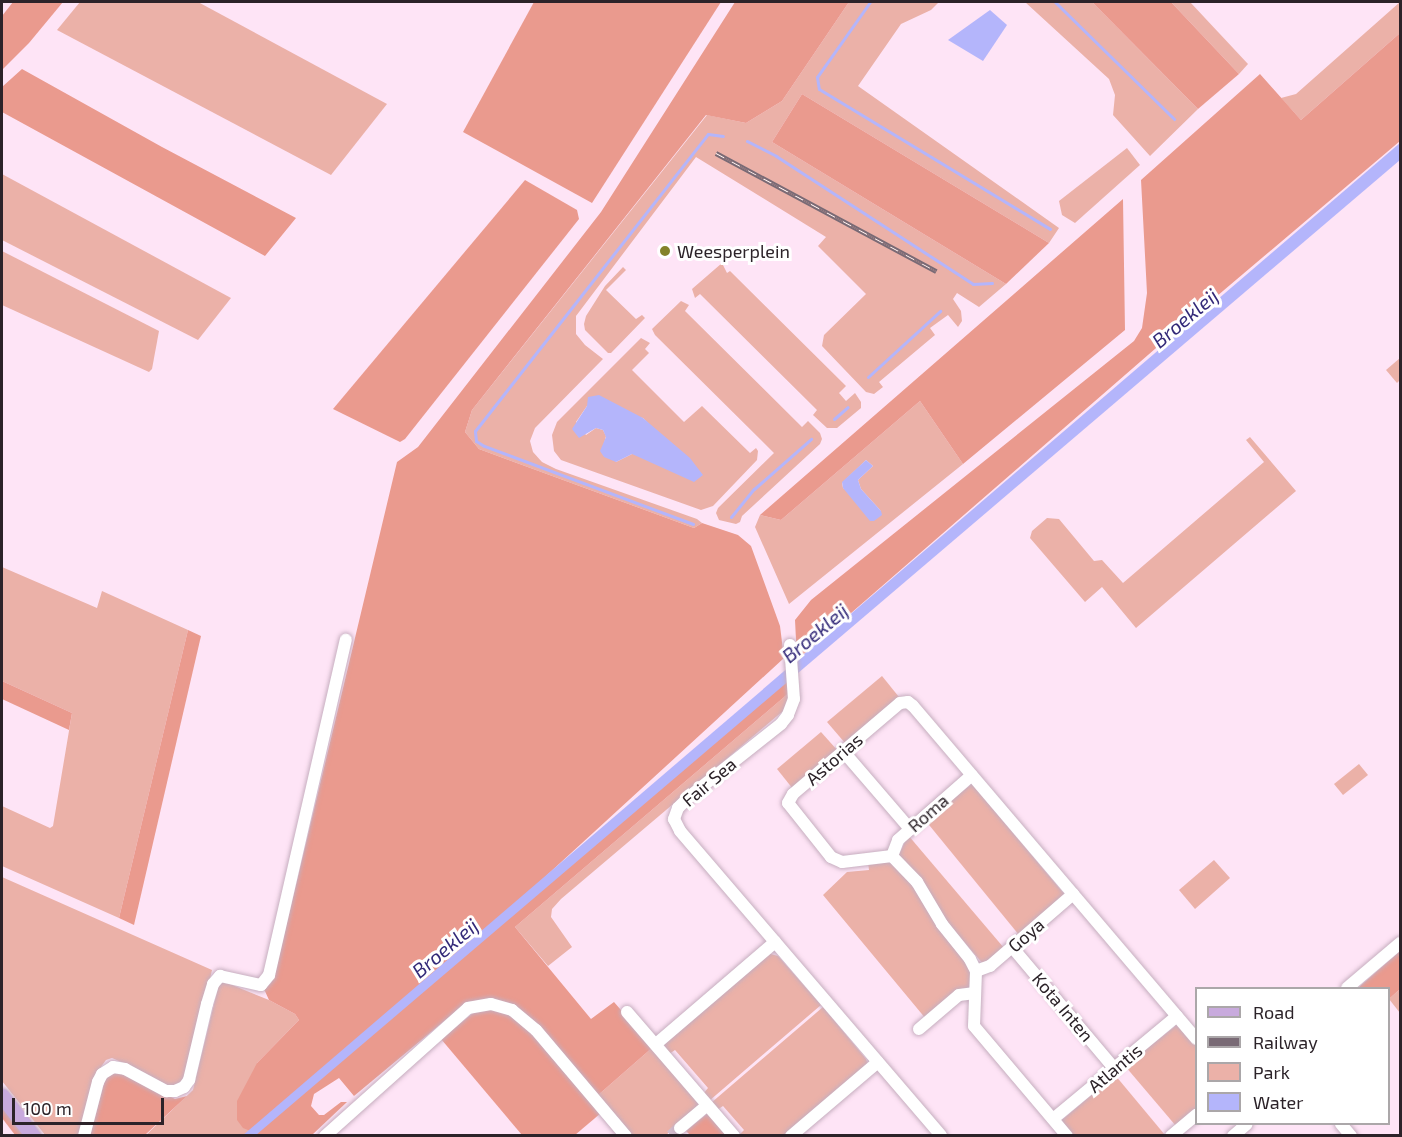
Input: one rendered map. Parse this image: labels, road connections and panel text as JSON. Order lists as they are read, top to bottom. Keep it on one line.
{"streets":{"street":["Astorias","Fair Sea","Roma","Goya","Kota Inten","Atlantis"]},"crossings":[["Astorias","Roma"],["Astorias","Goya"],["Astorias","Atlantis"],["Goya","Kota Inten"],["Kota Inten","Atlantis"]],"water":["Broekleij"],"places":["Weesperplein"],"legend":["Road","Railway","Park","Water"],"scale_bar":"100 m"}
